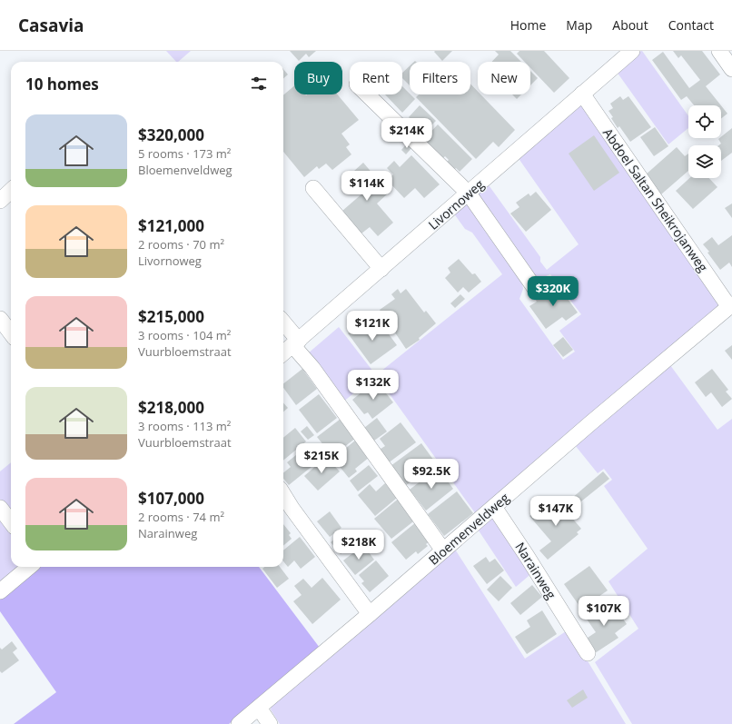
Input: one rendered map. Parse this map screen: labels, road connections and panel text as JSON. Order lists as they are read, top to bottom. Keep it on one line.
{"streets":{"street":["Abdoel Saltan Sheikrojanweg","Livornoweg","Bloemenveldweg","Narainweg"]},"crossings":[["Abdoel Saltan Sheikrojanweg","Livornoweg"],["Abdoel Saltan Sheikrojanweg","Bloemenveldweg"],["Bloemenveldweg","Narainweg"]],"page":{"header":"Casavia","nav":["Home","Map","About","Contact"],"chip":["Buy","Rent","Filters","New"],"heading":"10 homes","list":[{"name":"$320,000","note":"5 rooms · 173 m² · Bloemenveldweg"},{"name":"$121,000","note":"2 rooms · 70 m² · Livornoweg"},{"name":"$215,000","note":"3 rooms · 104 m² · Vuurbloemstraat"},{"name":"$218,000","note":"3 rooms · 113 m² · Vuurbloemstraat"},{"name":"$107,000","note":"2 rooms · 74 m² · Narainweg"}],"price":["$214K","$114K","$320K","$121K","$132K","$215K","$92.5K","$147K","$218K","$107K"]}}
